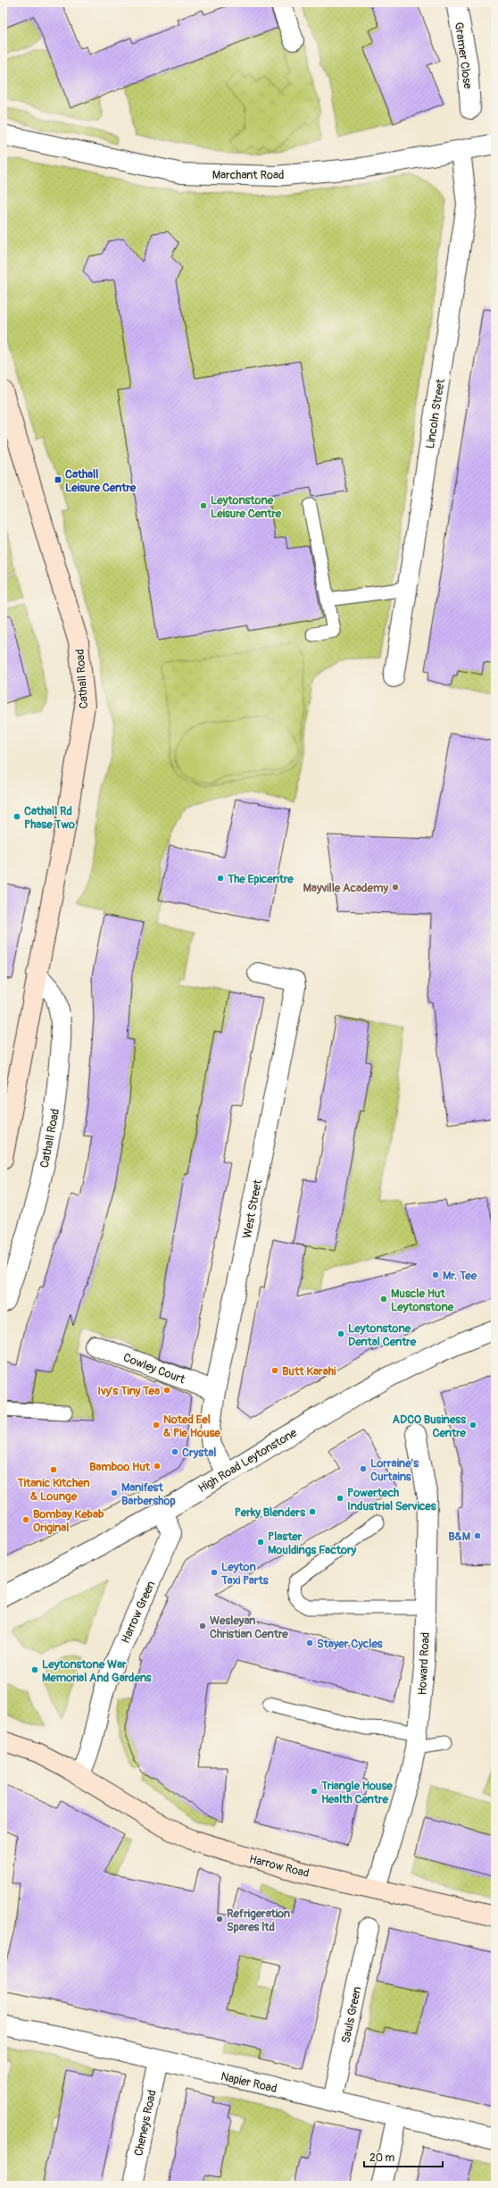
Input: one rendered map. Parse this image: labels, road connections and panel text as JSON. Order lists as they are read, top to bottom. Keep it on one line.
{"streets":{"main road":["Cathall Road","Harrow Road"],"street":["Gramer Close","Marchant Road","Lincoln Street","West Street","Cowley Court","High Road Leytonstone","Harrow Green","Howard Road","Sauls Green","Napier Road","Cheneys Road"]},"crossings":[["Marchant Road","Lincoln Street"],["West Street","Cowley Court"],["West Street","High Road Leytonstone"],["High Road Leytonstone","Harrow Green"],["Harrow Green","Harrow Road"],["Howard Road","Harrow Road"],["Sauls Green","Napier Road"],["Napier Road","Cheneys Road"]],"places":{"transit":["Cathall Leisure Centre"],"other":["Leytonstone Leisure Centre","Cathall Rd Phase Two","The Epicentre","Mayville Academy","Mr. Tee","Muscle Hut Leytonstone","Leytonstone Dental Centre","Butt Karahi","Ivy's Tiny Tea","Noted Eel & Pie House","ADCO Business Centre","Crystal","Bamboo Hut","Lorraine's Curtains","Titanic Kitchen & Lounge","Manifest Barbershop","Powertech Industrial Services","Perky Blenders","Bombay Kebab Original","B&M","Plaster Mouldings Factory","Leyton Taxi Parts","Wesleyan Christian Centre","Stayer Cycles","Leytonstone War Memorial And Gardens","Triangle House Health Centre","Refrigeration Spares ltd"]},"scale_bar":"20 m"}
